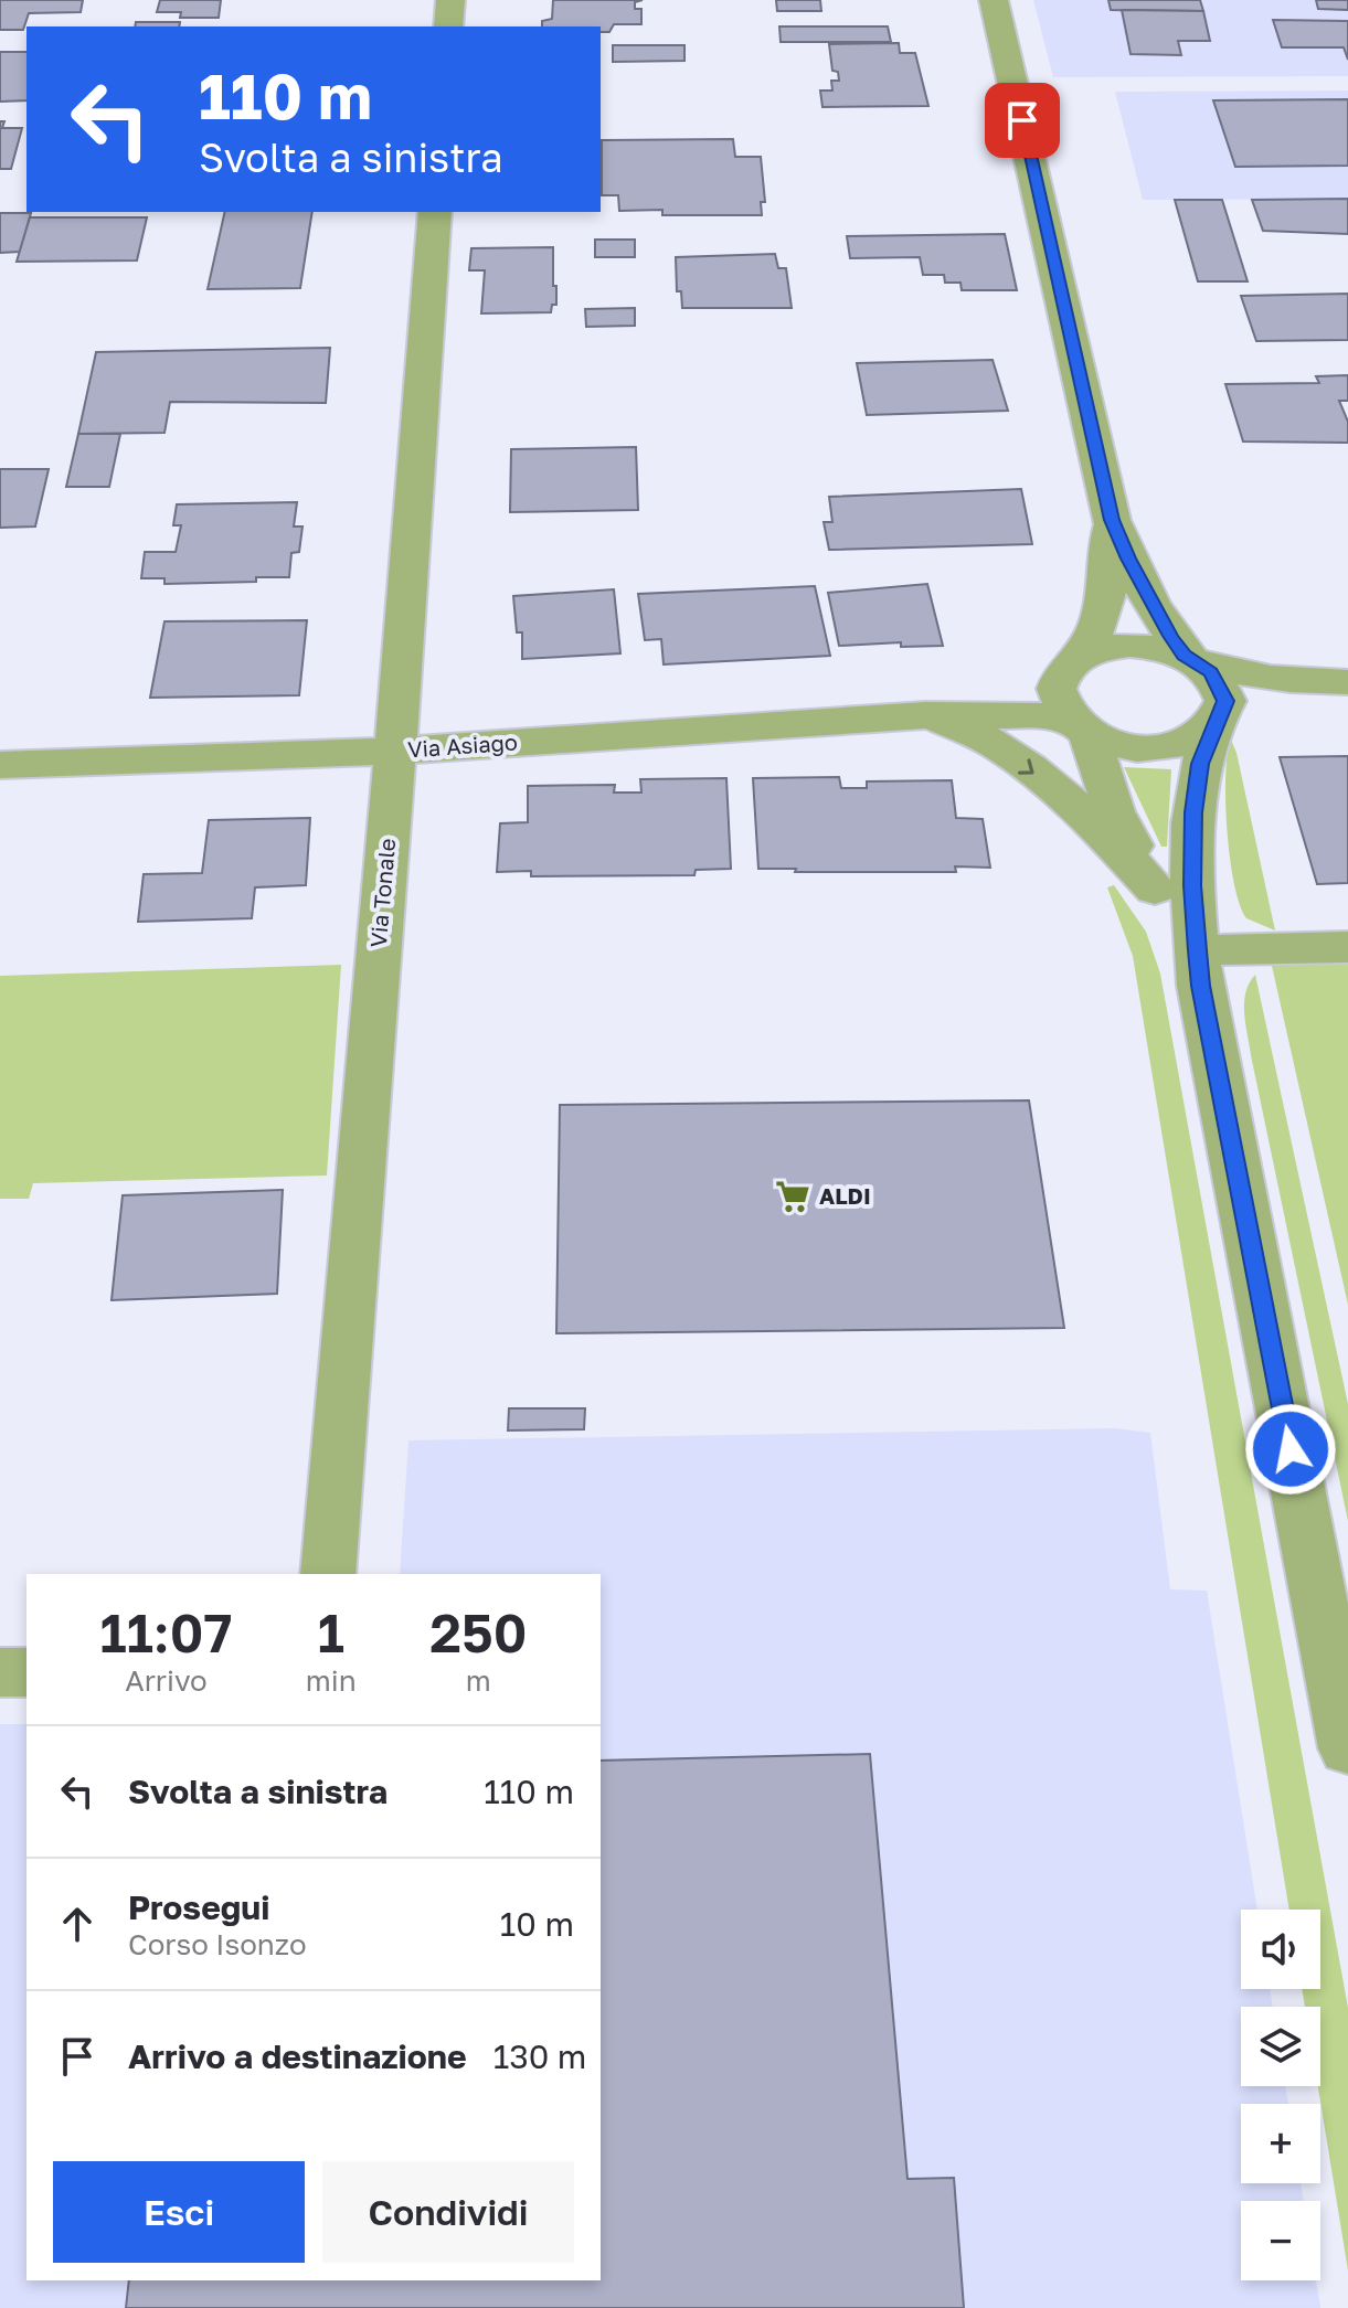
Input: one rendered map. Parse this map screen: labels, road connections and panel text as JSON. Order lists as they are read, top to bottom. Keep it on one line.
{"streets":{"street":["Via Asiago","Via Tonale"]},"crossings":[["Via Asiago","Via Tonale"]],"places":{"supermarket":["ALDI"]},"page":{"turn":["110 m","Svolta a sinistra"],"eta":["11:07","Arrivo","1","min","250","m"],"list":[{"name":"Svolta a sinistra","value":"110 m"},{"name":"Prosegui","note":"Corso Isonzo","value":"10 m"},{"name":"Arrivo a destinazione","value":"130 m"}],"map_buttons":["+","−"],"buttons":["Esci","Condividi"]}}
